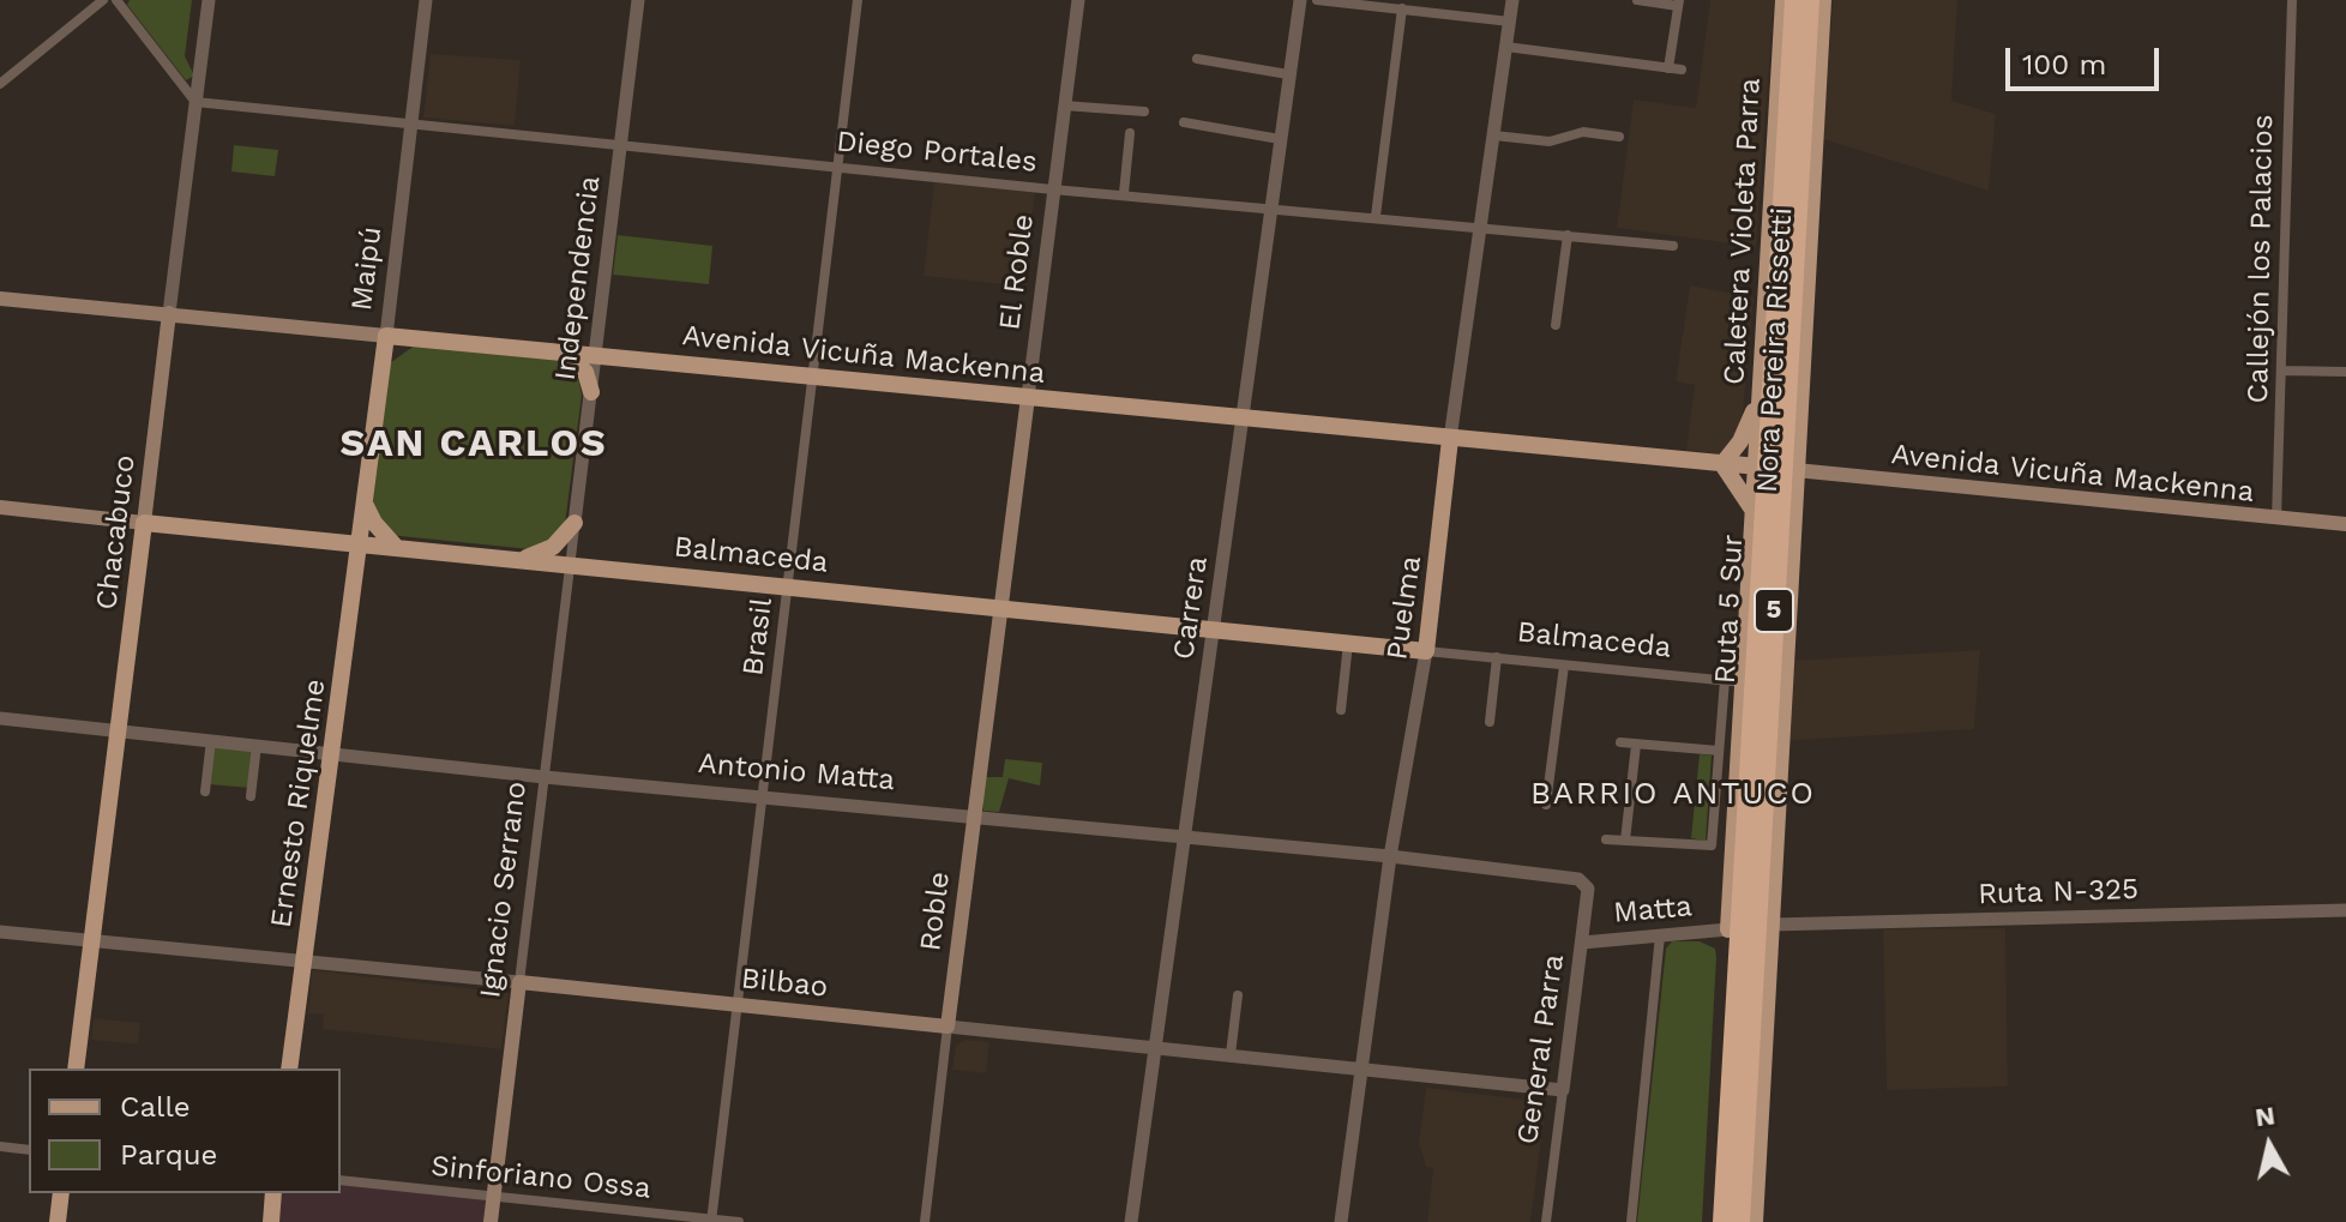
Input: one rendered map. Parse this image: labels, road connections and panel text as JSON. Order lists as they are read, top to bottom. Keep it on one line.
{"streets":{"highway":["Ruta 5 Sur","5"],"main road":["Caletera Violeta Parra","Maipú","El Roble","Nora Pereira Rissetti","Avenida Vicuña Mackenna","Chacabuco","Balmaceda","Puelma","Ernesto Riquelme","Ignacio Serrano","Roble","Bilbao"],"street":["Diego Portales","Callejón los Palacios","Independencia","Carrera","Brasil","Antonio Matta","Ruta N-325","Matta","General Parra","Sinforiano Ossa"]},"crossings":[["Diego Portales","Maipú"],["Diego Portales","El Roble"],["Diego Portales","Independencia"],["Diego Portales","Chacabuco"],["Diego Portales","Carrera"],["Diego Portales","Puelma"],["Diego Portales","Brasil"],["Caletera Violeta Parra","Avenida Vicuña Mackenna"],["Caletera Violeta Parra","Balmaceda"],["Caletera Violeta Parra","Matta"],["Callejón los Palacios","Avenida Vicuña Mackenna"],["Maipú","Independencia"],["Maipú","Avenida Vicuña Mackenna"],["Maipú","Balmaceda"],["Maipú","Ernesto Riquelme"],["El Roble","Avenida Vicuña Mackenna"],["El Roble","Balmaceda"],["El Roble","Roble"],["Independencia","Avenida Vicuña Mackenna"],["Independencia","Balmaceda"],["Independencia","Ignacio Serrano"],["Nora Pereira Rissetti","Avenida Vicuña Mackenna"],["Nora Pereira Rissetti","Ruta N-325"],["Avenida Vicuña Mackenna","Chacabuco"],["Avenida Vicuña Mackenna","Balmaceda"],["Avenida Vicuña Mackenna","Carrera"],["Avenida Vicuña Mackenna","Puelma"],["Avenida Vicuña Mackenna","Brasil"],["Chacabuco","Balmaceda"],["Chacabuco","Antonio Matta"],["Chacabuco","Bilbao"],["Balmaceda","Carrera"],["Balmaceda","Puelma"],["Balmaceda","Brasil"],["Balmaceda","Ernesto Riquelme"],["Balmaceda","Ignacio Serrano"],["Balmaceda","Roble"],["Carrera","Antonio Matta"],["Carrera","Bilbao"],["Puelma","Antonio Matta"],["Puelma","Bilbao"],["Brasil","Antonio Matta"],["Brasil","Bilbao"],["Brasil","Sinforiano Ossa"],["Antonio Matta","Ernesto Riquelme"],["Antonio Matta","Ignacio Serrano"],["Antonio Matta","Roble"],["Antonio Matta","General Parra"],["Ernesto Riquelme","Bilbao"],["Ignacio Serrano","Bilbao"],["Ignacio Serrano","Sinforiano Ossa"],["Matta","General Parra"],["Roble","Bilbao"],["Bilbao","General Parra"]],"districts":["SAN CARLOS","BARRIO ANTUCO"],"legend":["Calle","Parque"],"scale_bar":"100 m","north":"top"}
